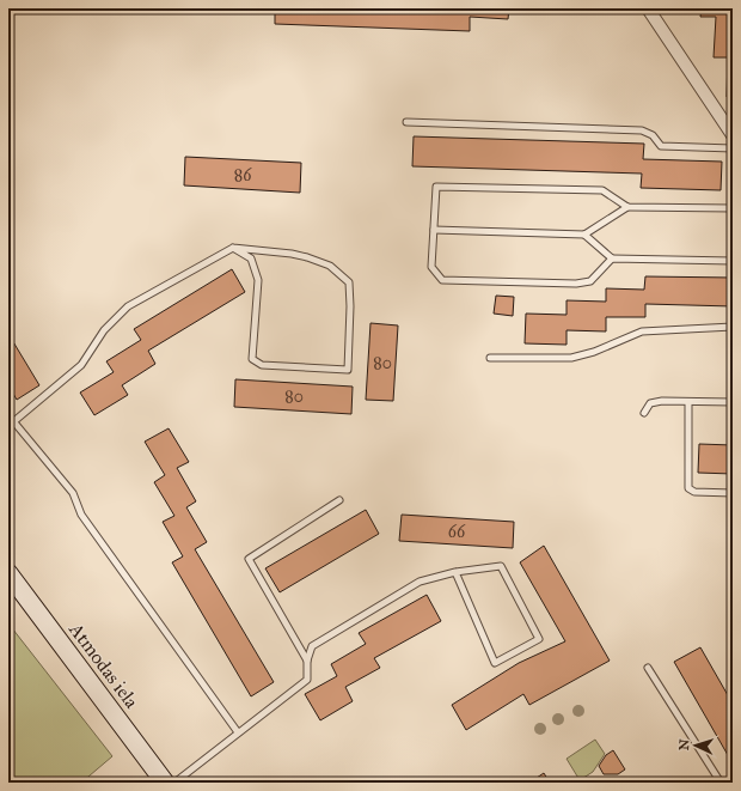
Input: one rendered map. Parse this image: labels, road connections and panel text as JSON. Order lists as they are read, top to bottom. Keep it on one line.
{"streets":{"main road":["Atmodas iela"]},"house_numbers":["86","80","80","66"],"north":"left"}
